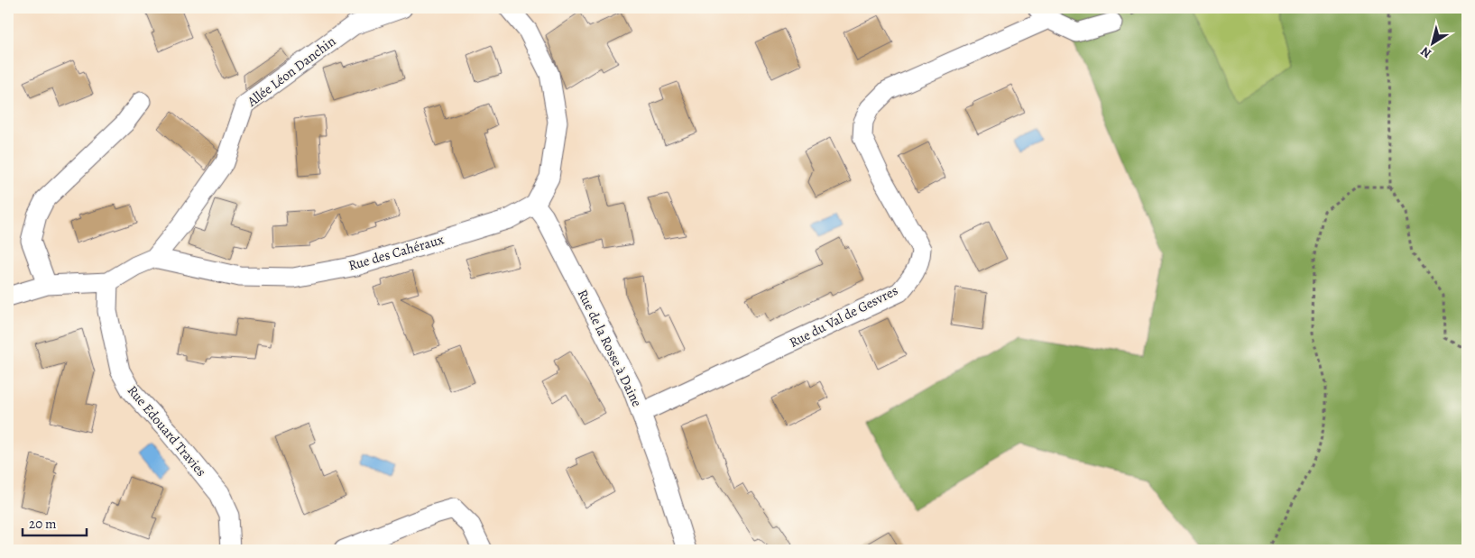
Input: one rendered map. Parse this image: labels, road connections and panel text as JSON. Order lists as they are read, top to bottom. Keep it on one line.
{"streets":{"street":["Allée Léon Danchin","Rue des Cahéraux","Rue du Val de Gesvres","Rue de la Rosse à Daine","Rue Edouard Travies"]},"crossings":[["Allée Léon Danchin","Rue des Cahéraux"],["Rue des Cahéraux","Rue de la Rosse à Daine"],["Rue du Val de Gesvres","Rue de la Rosse à Daine"]],"scale_bar":"20 m","north":"bottom left"}
